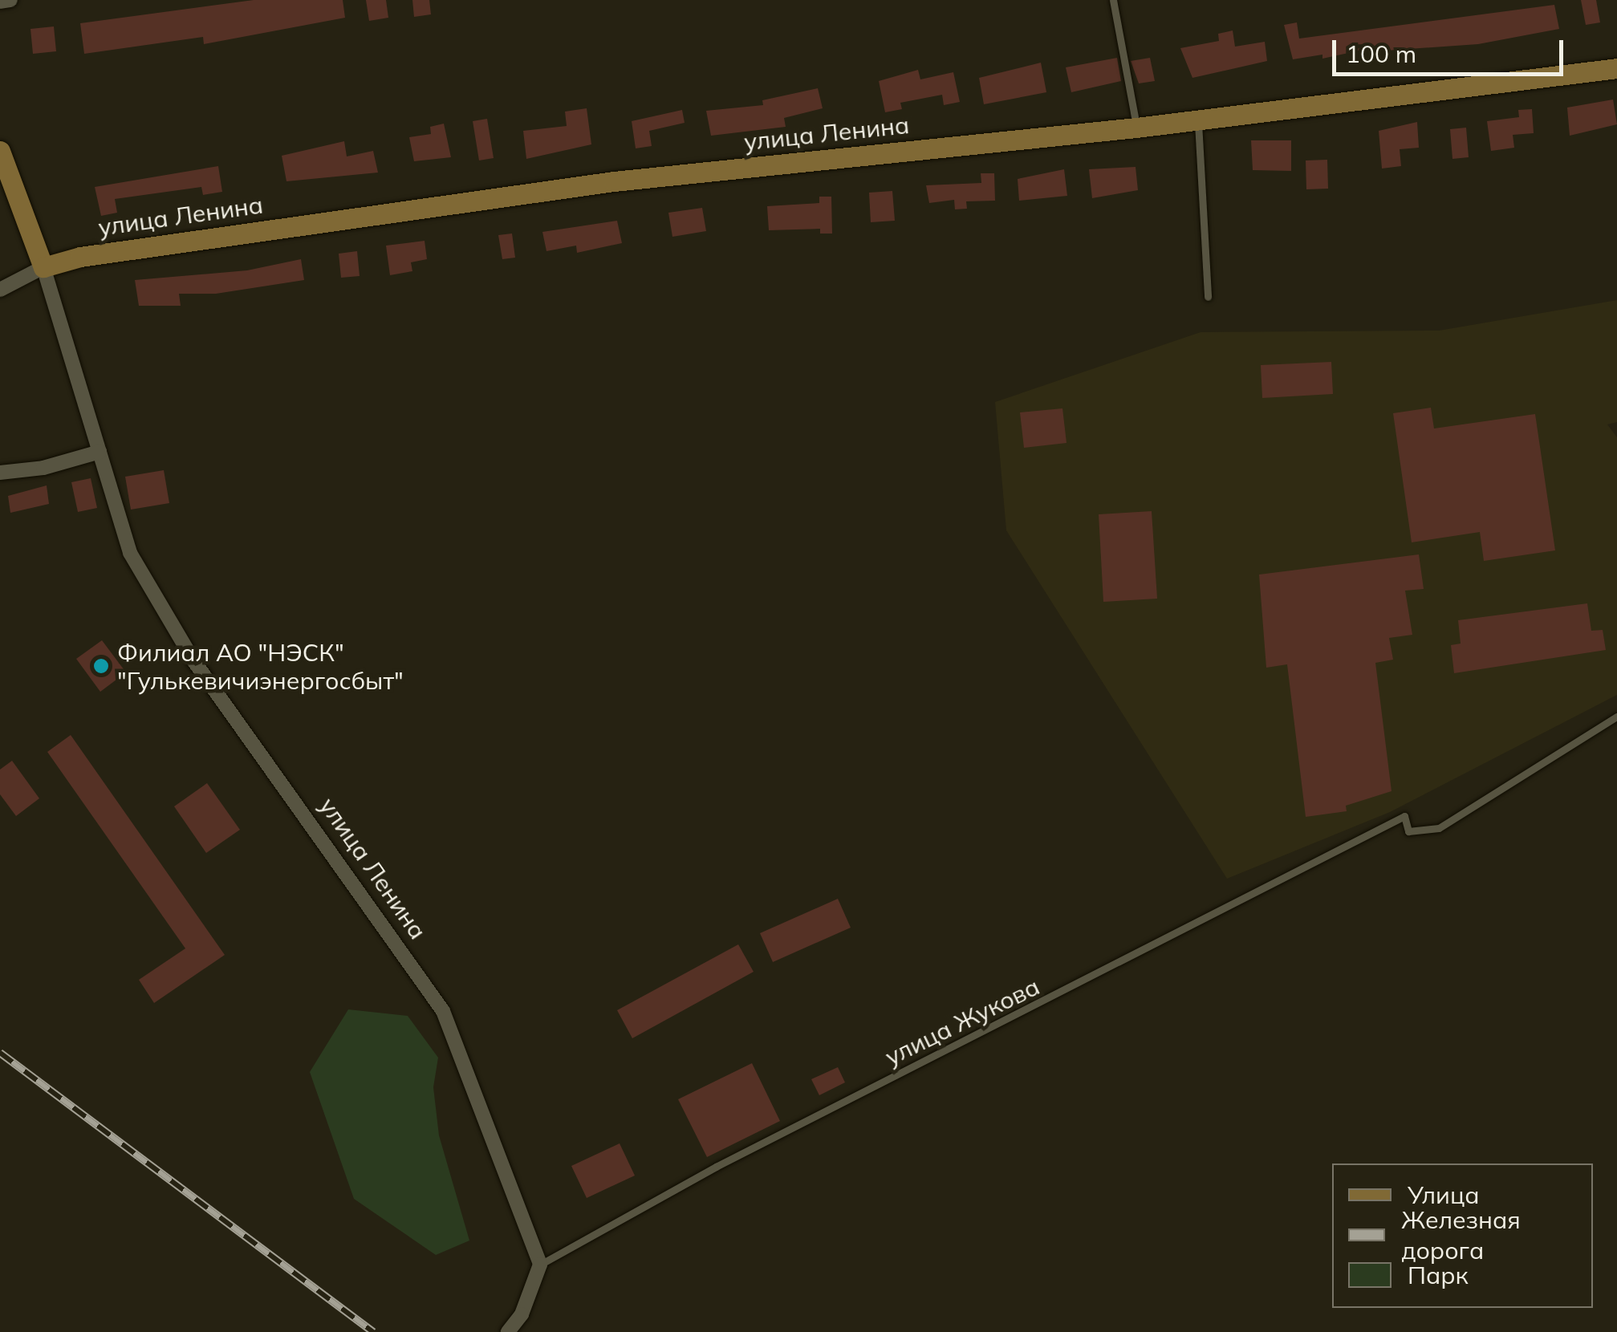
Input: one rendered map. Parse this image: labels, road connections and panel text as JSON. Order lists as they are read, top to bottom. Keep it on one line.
{"streets":{"street":["улица Ленина"],"lane":["улица Жукова"]},"crossings":[["улица Ленина","улица Жукова"]],"places":["Филиал АО \"НЭСК\" \"Гулькевичиэнергосбыт\""],"legend":["Улица","Железная дорога","Парк"],"scale_bar":"100 m"}
